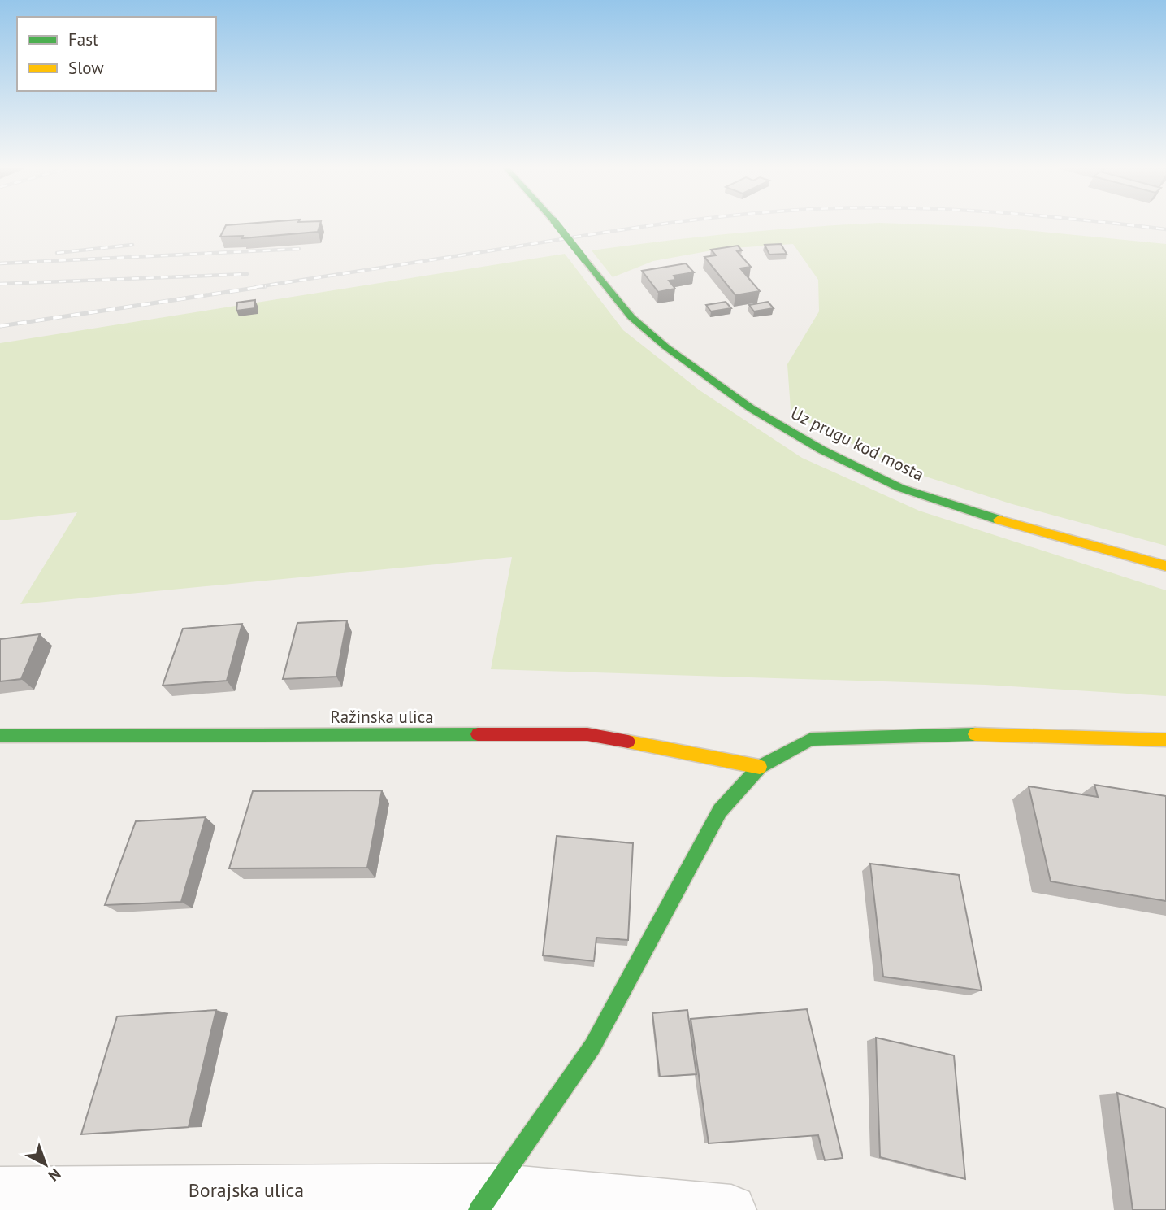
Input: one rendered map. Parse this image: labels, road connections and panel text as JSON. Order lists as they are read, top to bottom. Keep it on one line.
{"streets":{"street":["Uz prugu kod mosta","Ražinska ulica","Borajska ulica"]},"legend":["Fast","Slow"],"north":"bottom right"}
